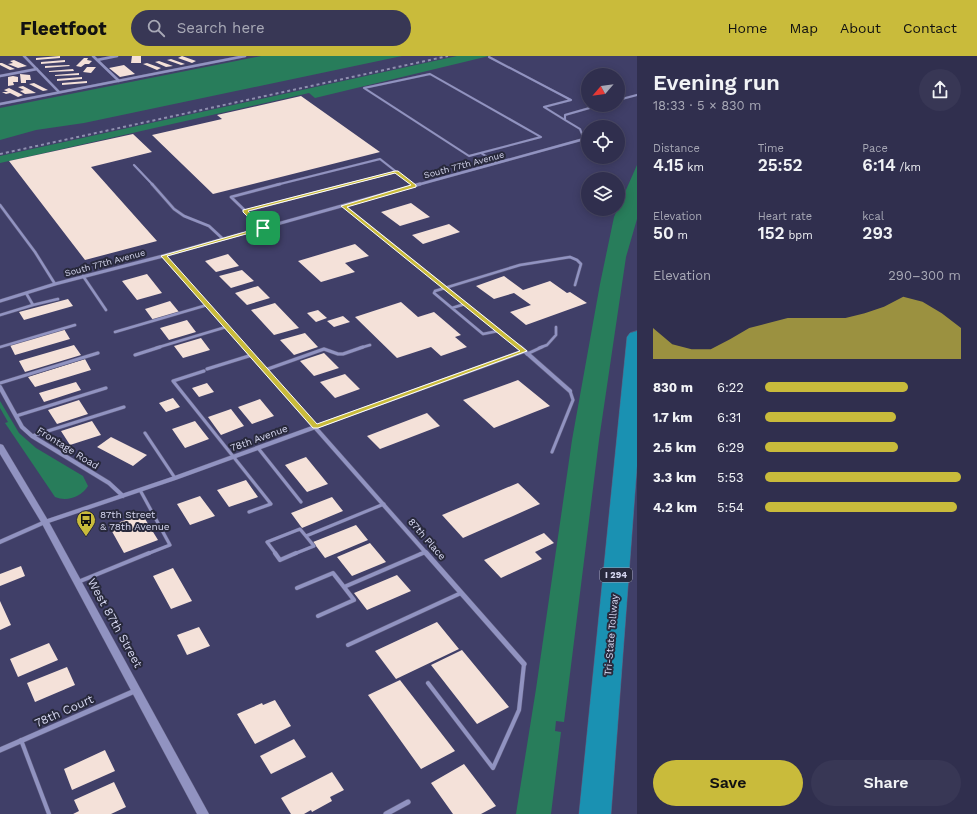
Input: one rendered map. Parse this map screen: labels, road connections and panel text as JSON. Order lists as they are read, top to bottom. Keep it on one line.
{"streets":{"highway":["I 294","Tri-State Tollway"],"main road":["West 87th Street"],"street":["South 77th Avenue","78th Avenue","Frontage Road","87th Place","78th Court"]},"crossings":[["South 77th Avenue","87th Place"],["78th Avenue","Frontage Road"],["78th Avenue","87th Place"],["78th Avenue","West 87th Street"],["West 87th Street","78th Court"]],"places":{"bus stop":["87th Street & 78th Avenue"]},"north":"bottom left","page":{"header":"Fleetfoot","search":"Search here","nav":["Home","Map","About","Contact"],"heading":["Evening run","18:33 · 5 × 830 m"],"stats":[["Distance","4.15 km"],["Time","25:52"],["Pace","6:14 /km"],["Elevation","50 m"],["Heart rate","152 bpm"],["kcal","293"]],"chart":["Elevation","290–300 m"],"list":[{"name":"830 m","note":"6:22"},{"name":"1.7 km","note":"6:31"},{"name":"2.5 km","note":"6:29"},{"name":"3.3 km","note":"5:53"},{"name":"4.2 km","note":"5:54"}],"buttons":["Save","Share"]}}
